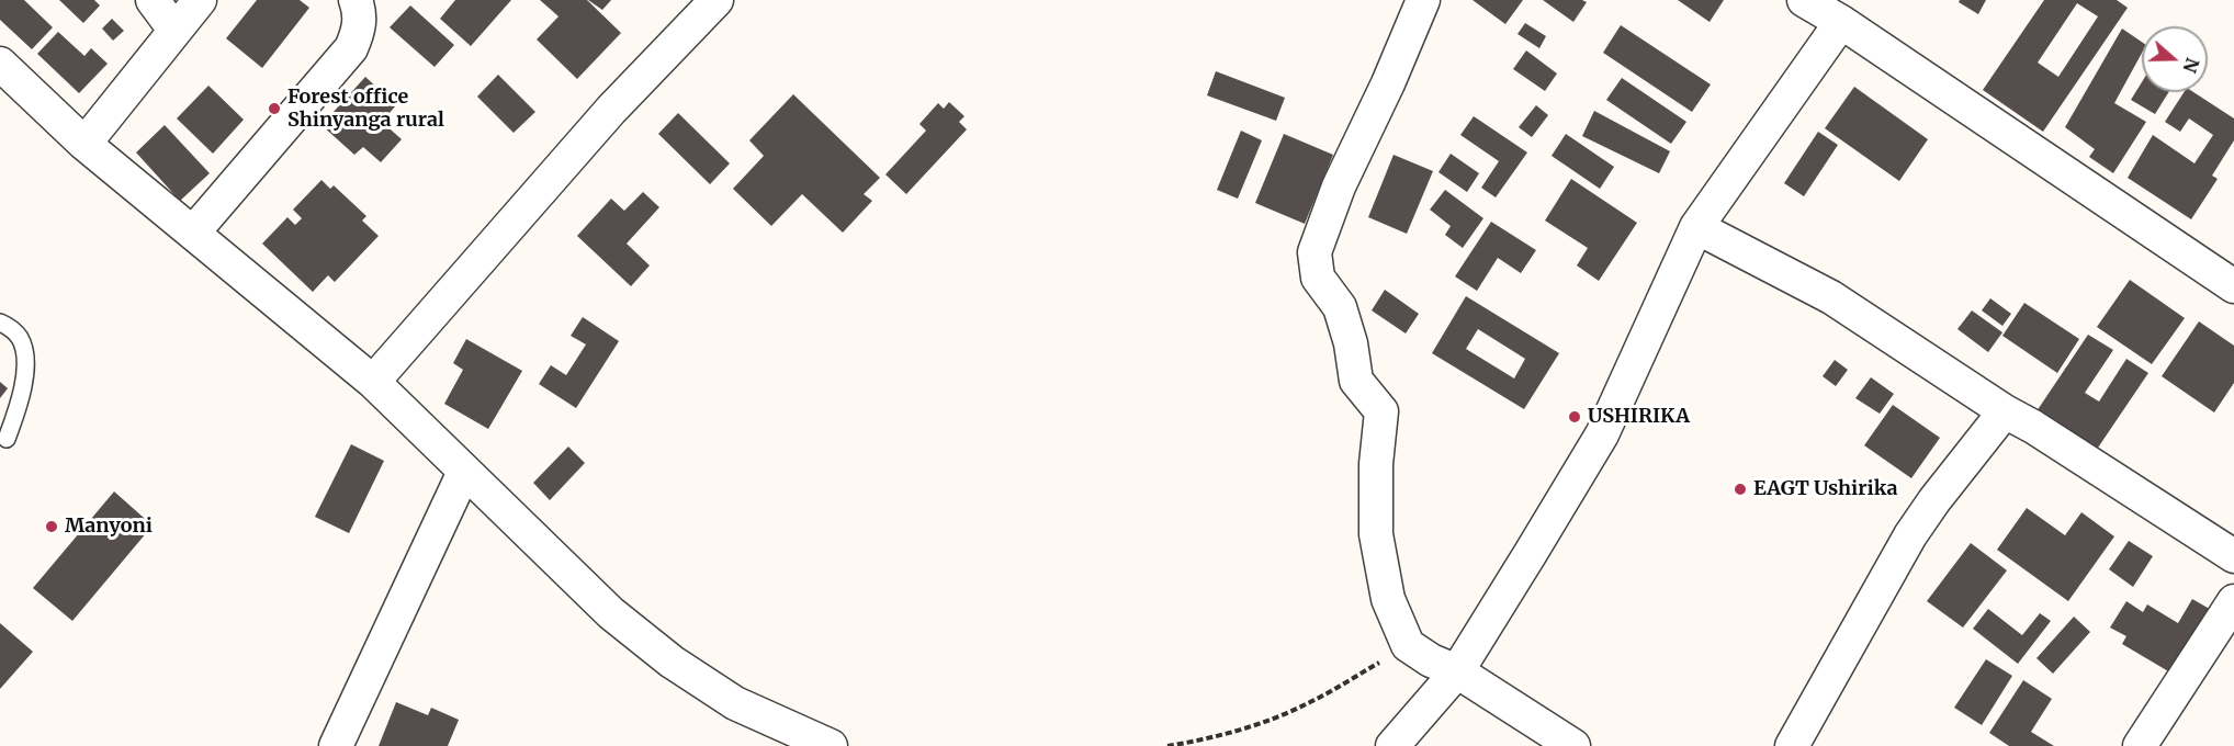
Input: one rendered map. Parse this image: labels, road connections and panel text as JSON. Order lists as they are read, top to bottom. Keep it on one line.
{"places":["Forest office Shinyanga rural","USHIRIKA","EAGT Ushirika","Manyoni"],"north":"right"}
